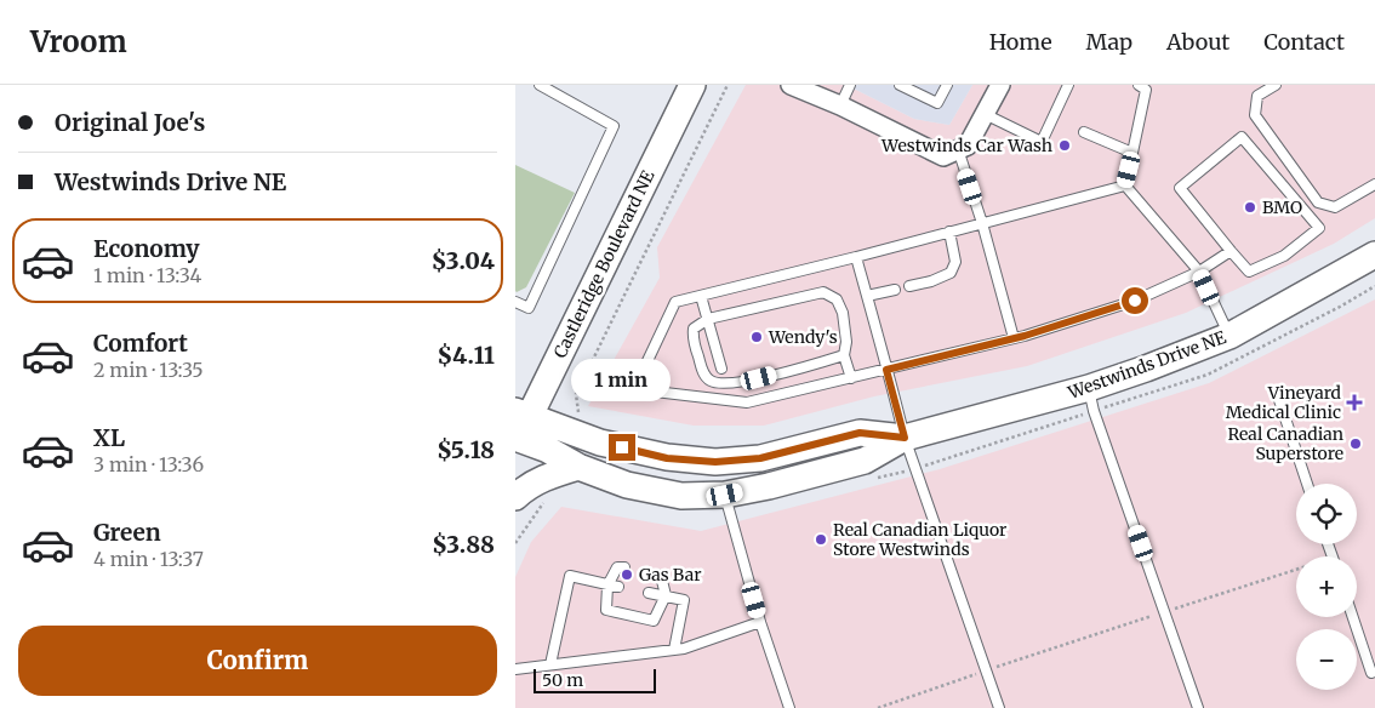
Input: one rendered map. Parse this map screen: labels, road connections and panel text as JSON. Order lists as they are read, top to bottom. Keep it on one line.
{"streets":{"street":["Castleridge Boulevard NE","Westwinds Drive NE"]},"crossings":[["Castleridge Boulevard NE","Westwinds Drive NE"]],"places":{"other":["Westwinds Car Wash","BMO","Wendy's","Real Canadian Superstore","Real Canadian Liquor Store Westwinds","Gas Bar"],"health":["Vineyard Medical Clinic"]},"scale_bar":"50 m","page":{"header":"Vroom","nav":["Home","Map","About","Contact"],"banner":["Original Joe's","Westwinds Drive NE"],"list":[{"name":"Economy","note":"1 min · 13:34","value":"$3.04"},{"name":"Comfort","note":"2 min · 13:35","value":"$4.11"},{"name":"XL","note":"3 min · 13:36","value":"$5.18"},{"name":"Green","note":"4 min · 13:37","value":"$3.88"}],"bubble":"1 min","map_buttons":["+","−"],"buttons":"Confirm","scale":"50 m"}}
